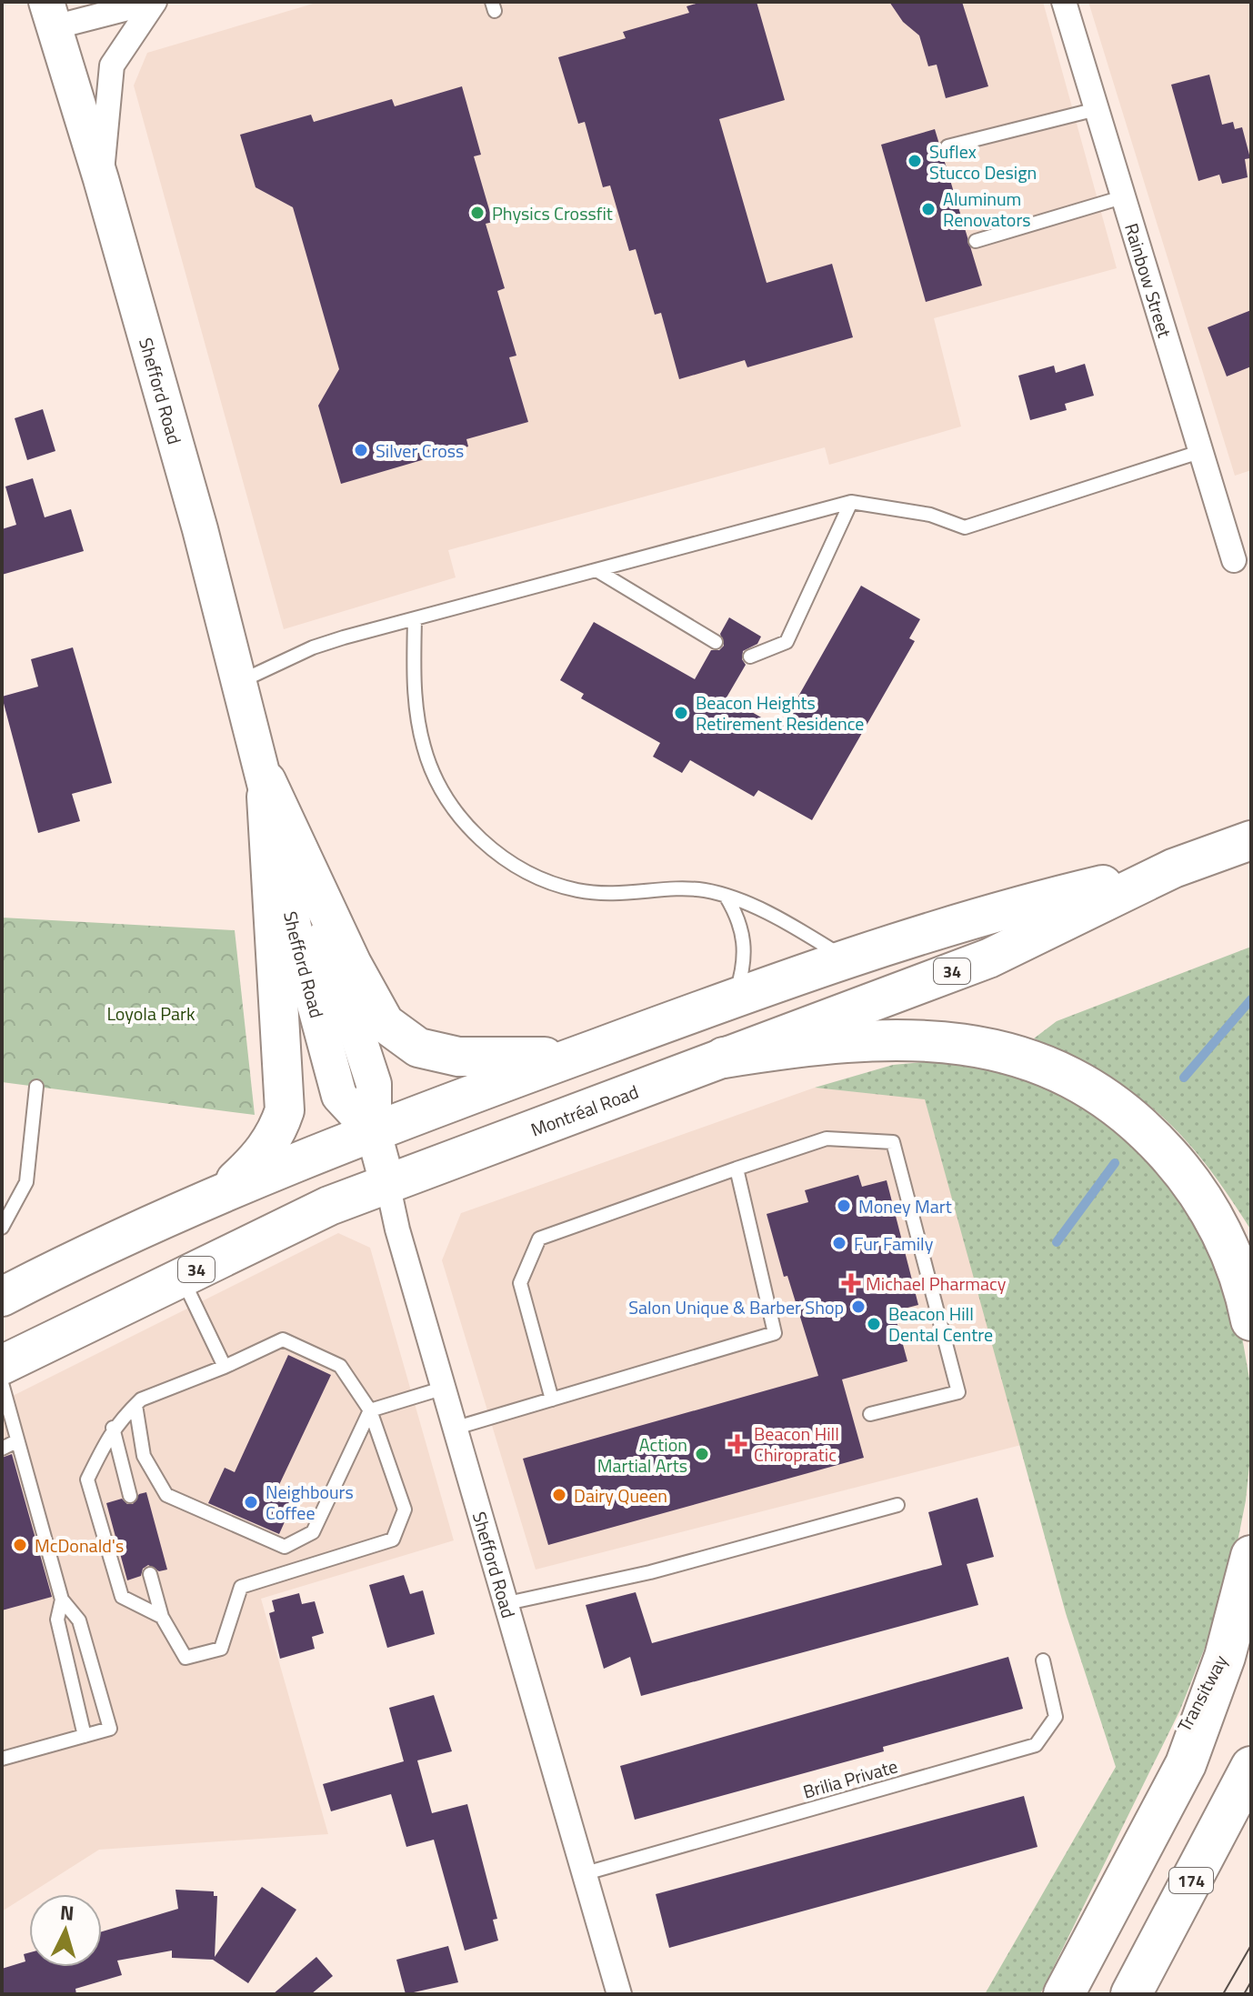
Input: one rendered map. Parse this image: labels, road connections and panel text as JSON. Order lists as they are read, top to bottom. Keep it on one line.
{"streets":{"highway":["174"],"main road":["34","Montréal Road"],"street":["Rainbow Street","Shefford Road"],"lane":["Transitway","Brilia Private"]},"crossings":[["Shefford Road","Montréal Road"],["Shefford Road","Brilia Private"]],"parks":["Loyola Park"],"places":{"other":["Suflex Stucco Design","Aluminum Renovators","Physics Crossfit","Silver Cross","Beacon Heights Retirement Residence","Money Mart","Fur Family","Salon Unique & Barber Shop","Beacon Hill Dental Centre","Action Martial Arts","Dairy Queen","Neighbours Coffee","McDonald's"],"health":["Michael Pharmacy","Beacon Hill Chiropratic"]},"north":"top"}
